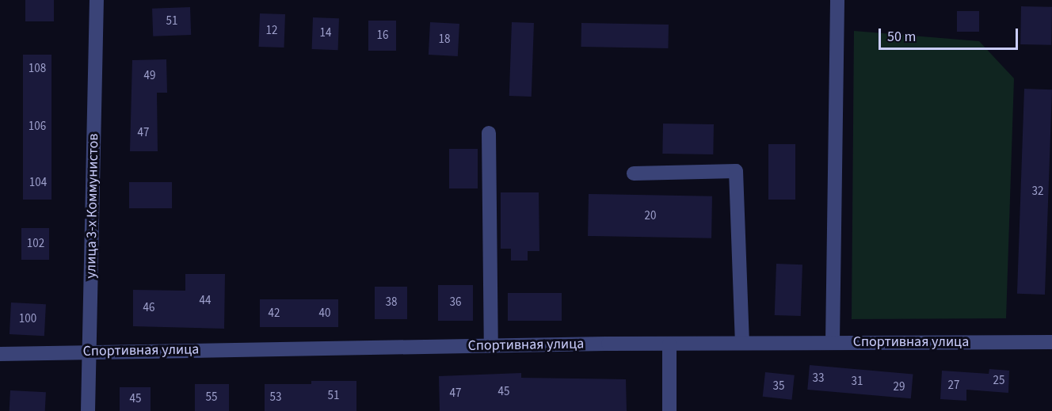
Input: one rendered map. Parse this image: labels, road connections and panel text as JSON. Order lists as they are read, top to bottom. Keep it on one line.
{"streets":{"street":["улица 3-х Коммунистов","Спортивная улица"]},"crossings":[["улица 3-х Коммунистов","Спортивная улица"]],"house_numbers":["51","12","14","16","18","108","49","106","47","104","32","20","102","44","38","36","46","42","40","100","33","25","31","27","35","29","45","47","51","55","53","45"],"scale_bar":"50 m"}
